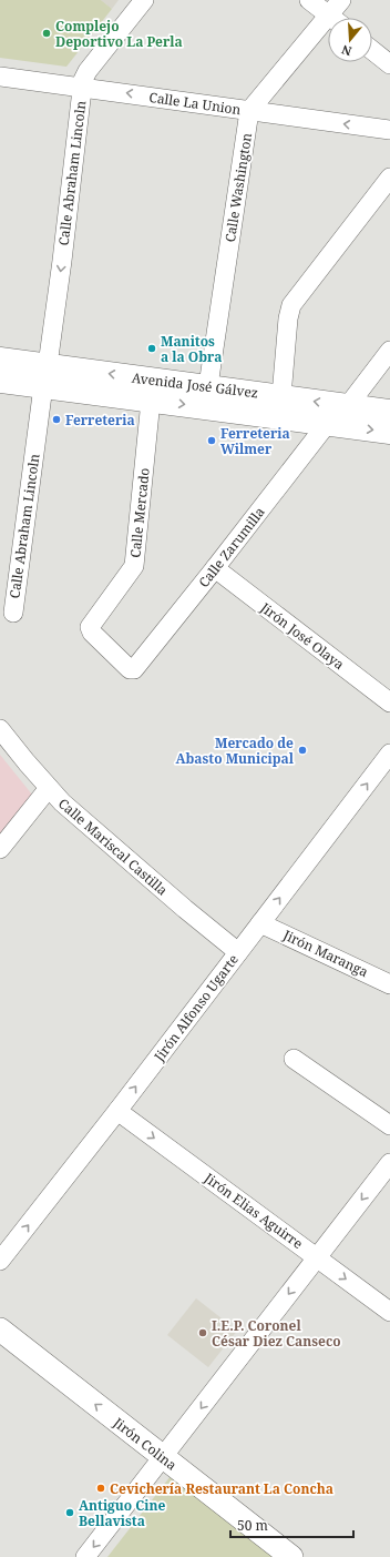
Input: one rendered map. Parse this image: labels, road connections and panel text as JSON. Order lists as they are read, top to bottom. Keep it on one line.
{"streets":{"main road":["Avenida José Gálvez"],"street":["Calle La Union","Calle Abraham Lincoln","Calle Washington","Calle Mercado","Calle Zarumilla","Jirón José Olaya","Calle Mariscal Castilla","Jirón Maranga","Jirón Alfonso Ugarte","Jirón Elias Aguirre","Jirón Colina"]},"crossings":[["Calle La Union","Calle Abraham Lincoln"],["Calle La Union","Calle Washington"],["Calle Abraham Lincoln","Avenida José Gálvez"],["Calle Washington","Avenida José Gálvez"],["Avenida José Gálvez","Calle Mercado"],["Avenida José Gálvez","Calle Zarumilla"],["Calle Mercado","Calle Zarumilla"],["Calle Zarumilla","Jirón José Olaya"],["Calle Mariscal Castilla","Jirón Alfonso Ugarte"],["Jirón Maranga","Jirón Alfonso Ugarte"],["Jirón Alfonso Ugarte","Jirón Elias Aguirre"]],"one_way":["Calle La Union","Calle Abraham Lincoln","Jirón Alfonso Ugarte","Jirón Colina"],"places":["Complejo Deportivo La Perla","Manitos a la Obra","Ferreteria","Ferreteria Wilmer","Mercado de Abasto Municipal","I.E.P. Coronel César Diez Canseco","Cevichería Restaurant La Concha","Antiguo Cine Bellavista"],"scale_bar":"50 m","north":"bottom"}
